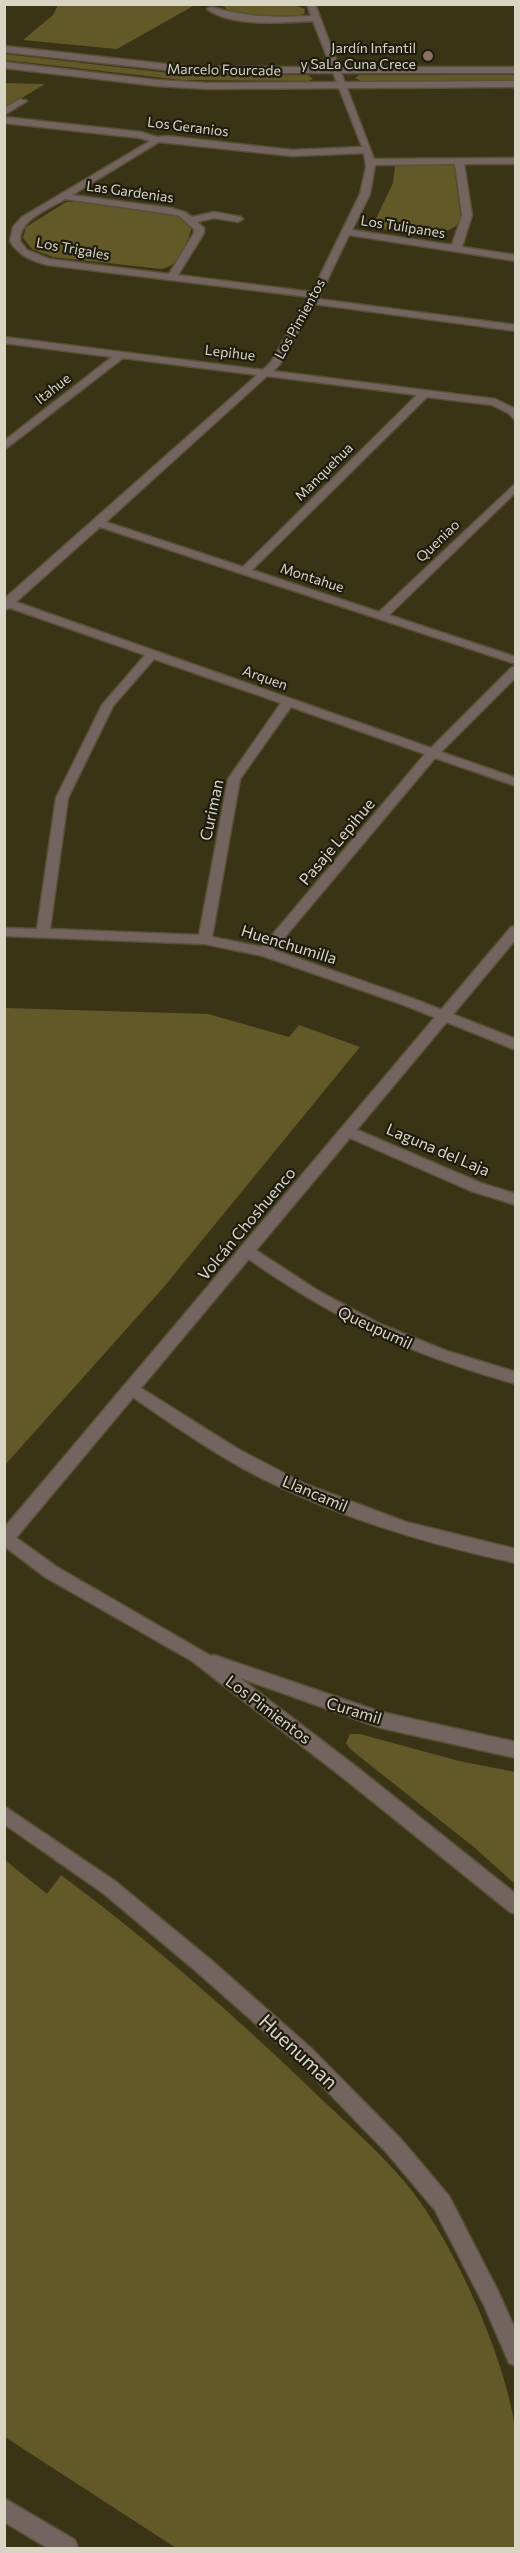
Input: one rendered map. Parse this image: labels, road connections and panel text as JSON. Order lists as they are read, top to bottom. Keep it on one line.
{"streets":{"street":["Marcelo Fourcade","Los Geranios","Las Gardenias","Los Tulipanes","Los Trigales","Los Pimientos","Lepihue","Itahue","Manquehua","Queniao","Montahue","Arquen","Curiman","Pasaje Lepihue","Huenchumilla","Laguna del Laja","Volcán Choshuenco","Queupumil","Llancamil","Curamil","Huenuman"]},"crossings":[["Marcelo Fourcade","Los Pimientos"],["Los Geranios","Los Trigales"],["Los Geranios","Los Pimientos"],["Las Gardenias","Los Trigales"],["Los Tulipanes","Los Pimientos"],["Los Trigales","Los Pimientos"],["Los Pimientos","Lepihue"],["Los Pimientos","Montahue"],["Los Pimientos","Arquen"],["Los Pimientos","Volcán Choshuenco"],["Los Pimientos","Curamil"],["Lepihue","Itahue"],["Lepihue","Manquehua"],["Manquehua","Montahue"],["Queniao","Montahue"],["Arquen","Curiman"],["Arquen","Pasaje Lepihue"],["Curiman","Huenchumilla"],["Pasaje Lepihue","Huenchumilla"],["Huenchumilla","Volcán Choshuenco"],["Laguna del Laja","Volcán Choshuenco"],["Volcán Choshuenco","Queupumil"],["Volcán Choshuenco","Llancamil"]],"places":["Jardín Infantil y SaLa Cuna Crece"]}
